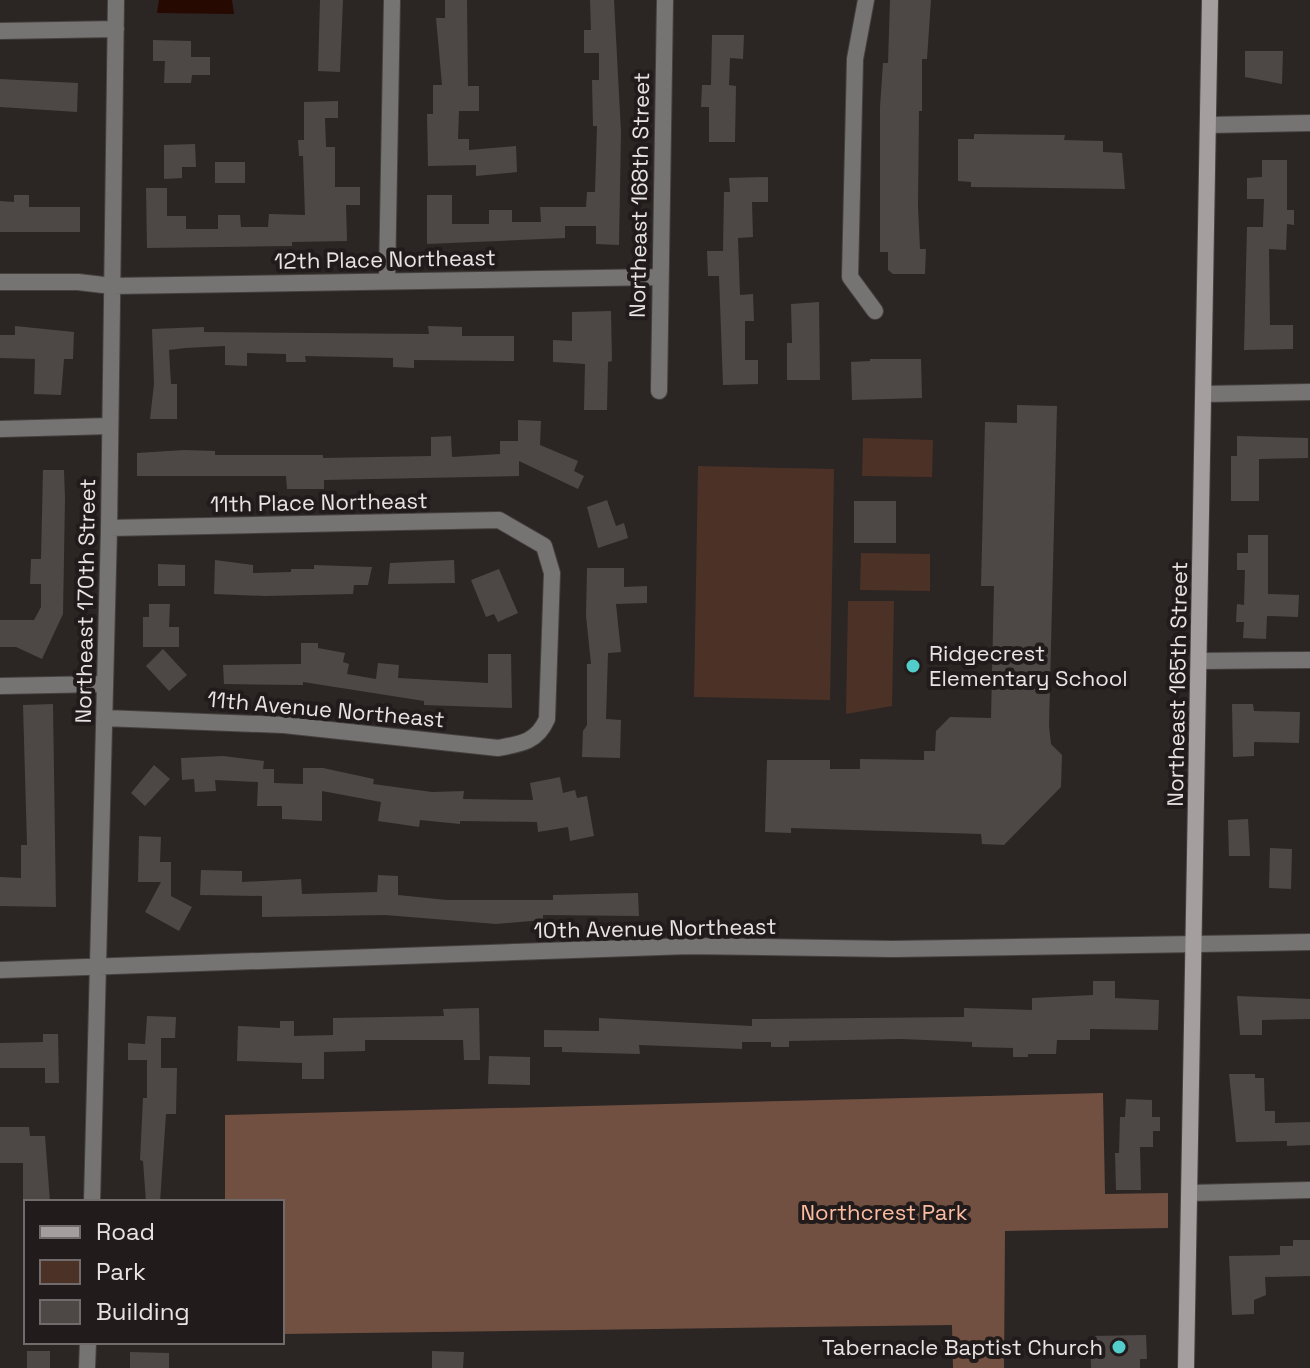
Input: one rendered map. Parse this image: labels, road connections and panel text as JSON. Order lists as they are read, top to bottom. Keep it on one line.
{"streets":{"street":["Northeast 168th Street","12th Place Northeast","11th Place Northeast","Northeast 170th Street","Northeast 165th Street","11th Avenue Northeast","10th Avenue Northeast"]},"crossings":[["Northeast 168th Street","12th Place Northeast"],["12th Place Northeast","Northeast 170th Street"],["11th Place Northeast","Northeast 170th Street"],["11th Place Northeast","11th Avenue Northeast"],["Northeast 170th Street","11th Avenue Northeast"],["Northeast 170th Street","10th Avenue Northeast"],["Northeast 165th Street","10th Avenue Northeast"]],"parks":["Northcrest Park"],"places":["Ridgecrest Elementary School","Tabernacle Baptist Church"],"legend":["Road","Park","Building"]}
